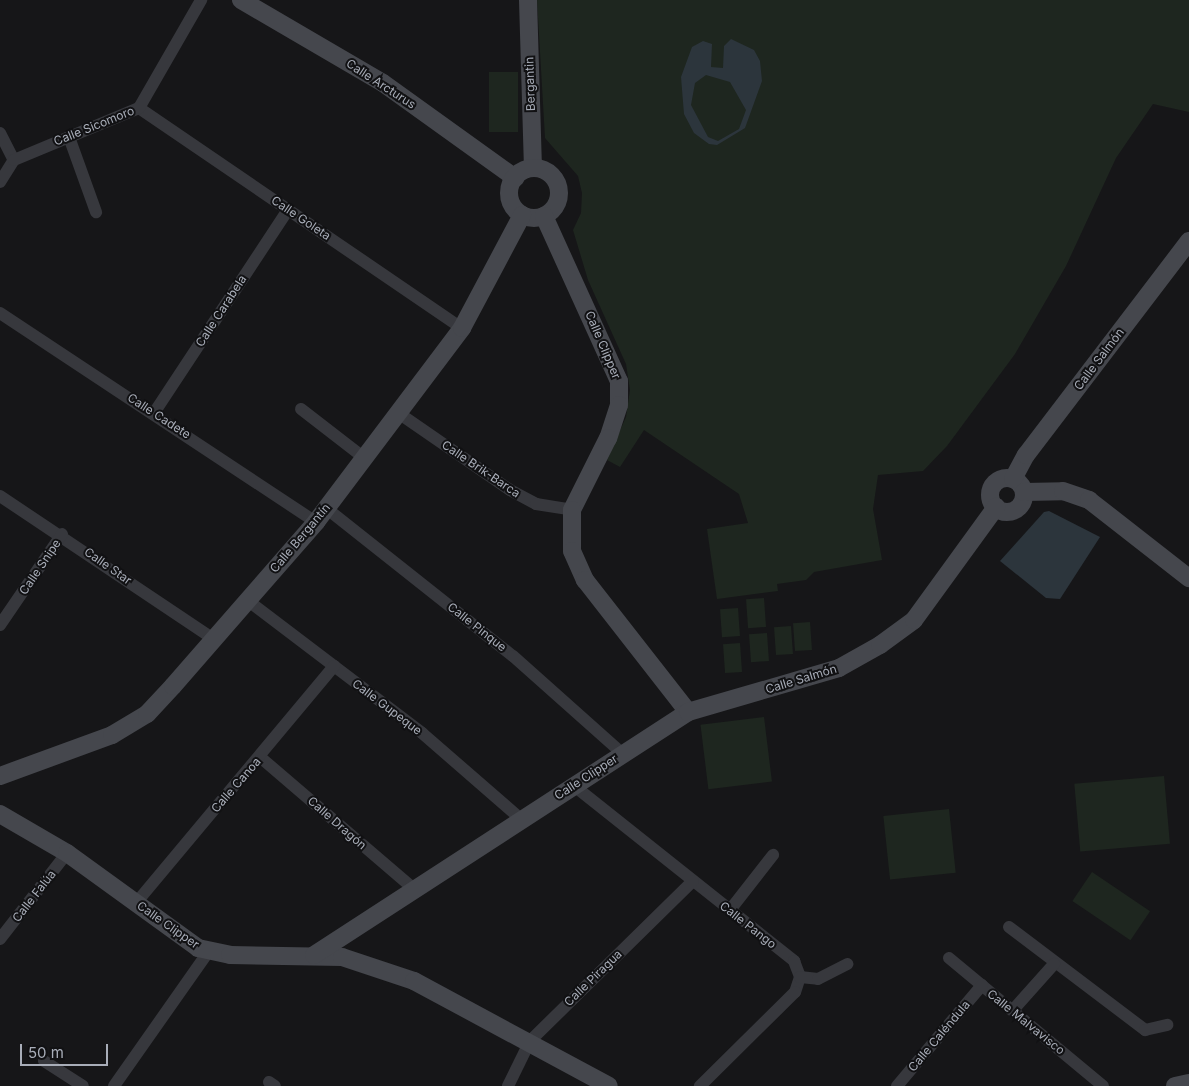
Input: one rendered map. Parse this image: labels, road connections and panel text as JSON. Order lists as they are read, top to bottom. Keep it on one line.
{"streets":{"street":["Calle Arcturus","Bergantin","Calle Sicomoro","Calle Goleta","Calle Carabela","Calle Clipper","Calle Salmón","Calle Cadete","Calle Brik-Barca","Calle Bergantín","Calle Star","Calle Snipe","Calle Pinque","Calle Gupeque","Calle Canoa","Calle Dragón","Calle Falúa","Calle Pango","Calle Piragua","Calle Malvavisco","Calle Caléndula"]},"crossings":[["Calle Arcturus","Bergantin"],["Calle Arcturus","Calle Clipper"],["Calle Arcturus","Calle Bergantín"],["Bergantin","Calle Clipper"],["Bergantin","Calle Bergantín"],["Calle Sicomoro","Calle Goleta"],["Calle Goleta","Calle Carabela"],["Calle Goleta","Calle Bergantín"],["Calle Carabela","Calle Cadete"],["Calle Clipper","Calle Salmón"],["Calle Clipper","Calle Brik-Barca"],["Calle Clipper","Calle Bergantín"],["Calle Clipper","Calle Pinque"],["Calle Clipper","Calle Gupeque"],["Calle Clipper","Calle Canoa"],["Calle Clipper","Calle Dragón"],["Calle Clipper","Calle Falúa"],["Calle Clipper","Calle Pango"],["Calle Cadete","Calle Bergantín"],["Calle Cadete","Calle Pinque"],["Calle Brik-Barca","Calle Bergantín"],["Calle Bergantín","Calle Star"],["Calle Bergantín","Calle Pinque"],["Calle Bergantín","Calle Gupeque"],["Calle Star","Calle Snipe"],["Calle Gupeque","Calle Canoa"],["Calle Canoa","Calle Dragón"],["Calle Pango","Calle Piragua"],["Calle Malvavisco","Calle Caléndula"]],"scale_bar":"50 m"}
